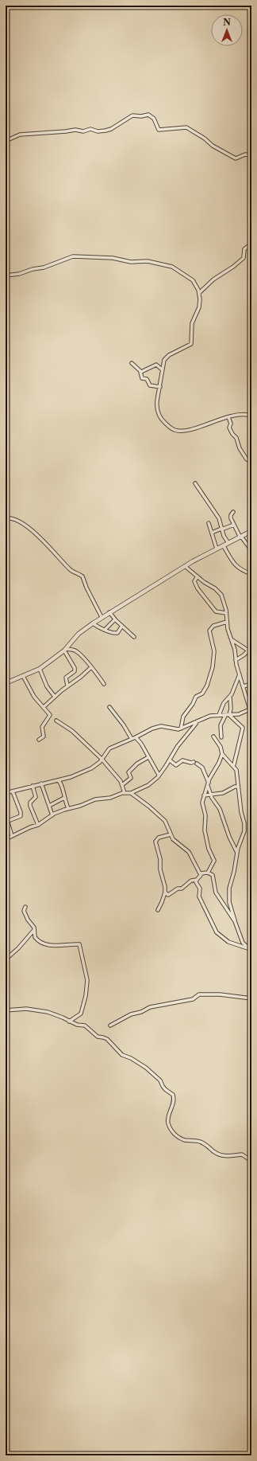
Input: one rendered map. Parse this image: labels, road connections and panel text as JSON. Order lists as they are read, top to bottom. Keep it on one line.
{"north":"top"}
